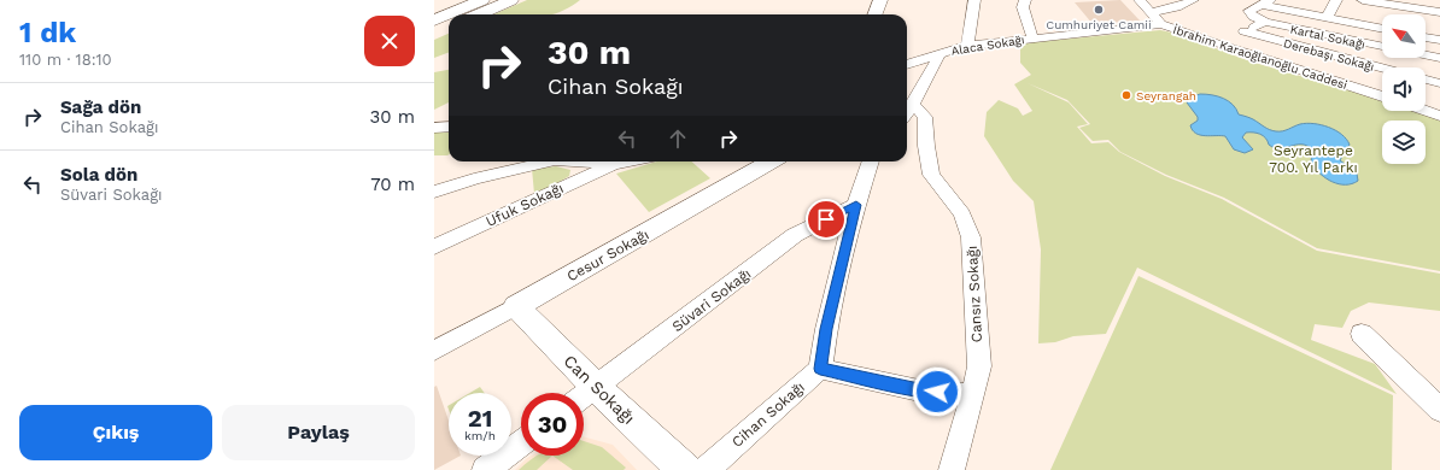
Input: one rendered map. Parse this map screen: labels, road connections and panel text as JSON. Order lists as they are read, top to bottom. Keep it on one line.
{"streets":{"street":["Kartal Sokağı","Alaca Sokağı","Derebaşı Sokağı","İbrahim Karaoğlanoğlu Caddesi","Ufuk Sokağı","Cesur Sokağı","Cansız Sokağı","Süvari Sokağı","Can Sokağı","Cihan Sokağı"]},"crossings":[["Alaca Sokağı","İbrahim Karaoğlanoğlu Caddesi"],["Cesur Sokağı","Can Sokağı"],["Süvari Sokağı","Can Sokağı"]],"parks":["Seyrantepe 700. Yıl Parkı"],"places":["Cumhuriyet Camii","Seyrangah"],"north":"top left","page":{"heading":["1 dk","110 m · 18:10"],"turn":["30 m","Cihan Sokağı"],"list":[{"name":"Sağa dön","note":"Cihan Sokağı","value":"30 m"},{"name":"Sola dön","note":"Süvari Sokağı","value":"70 m"}],"speed":"21 km/h","limit":"30","buttons":["Çıkış","Paylaş"]}}
